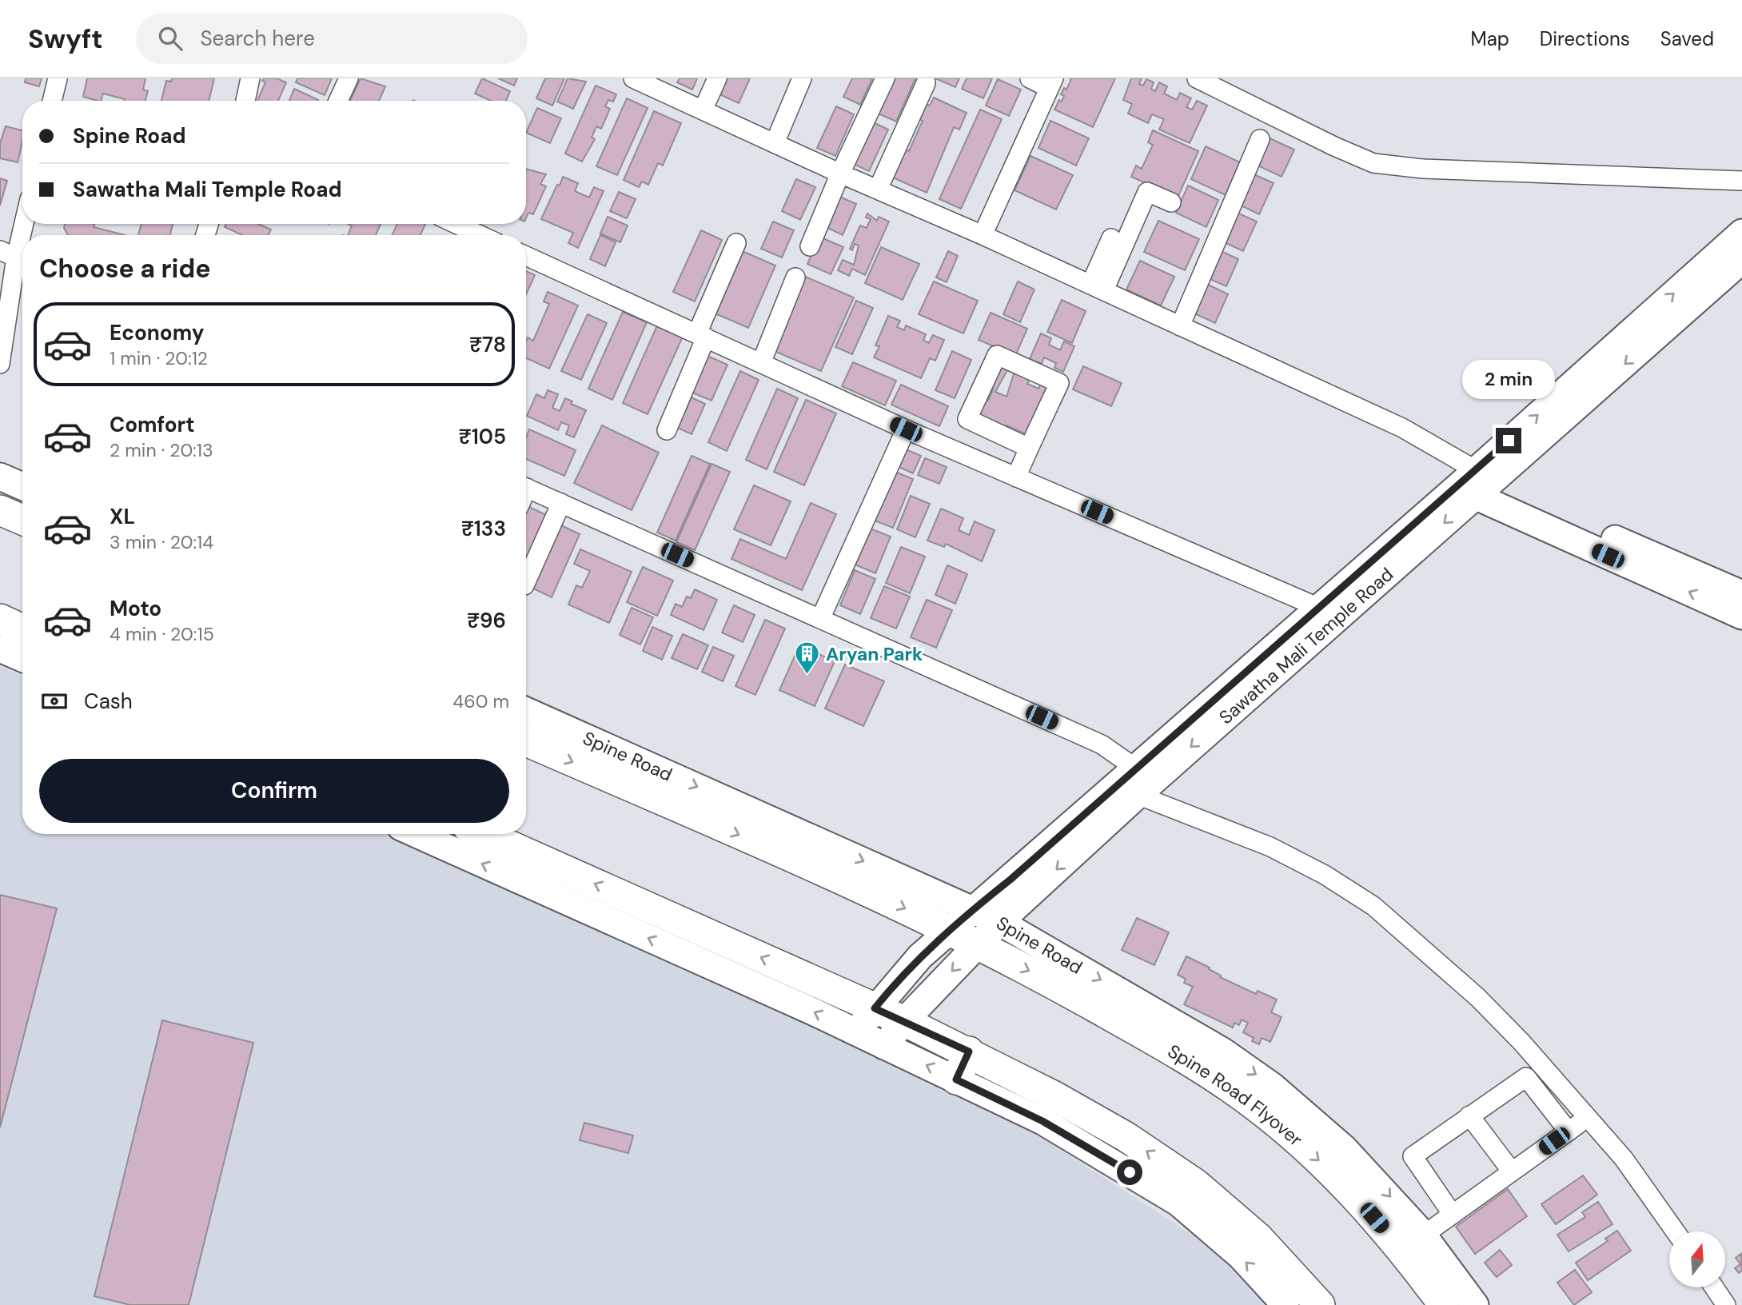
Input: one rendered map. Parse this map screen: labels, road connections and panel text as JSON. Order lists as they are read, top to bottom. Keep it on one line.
{"streets":{"main road":["Spine Road","Spine Road Flyover"],"street":["Sawatha Mali Temple Road"]},"crossings":[["Sawatha Mali Temple Road","Spine Road"],["Sawatha Mali Temple Road","Spine Road Flyover"],["Spine Road","Spine Road Flyover"]],"places":{"building":["Aryan Park"]},"north":"top","page":{"header":"Swyft","search":"Search here","nav":["Map","Directions","Saved"],"banner":["Spine Road","Sawatha Mali Temple Road"],"heading":"Choose a ride","list":[{"name":"Economy","note":"1 min · 20:12","value":"₹78"},{"name":"Comfort","note":"2 min · 20:13","value":"₹105"},{"name":"XL","note":"3 min · 20:14","value":"₹133"},{"name":"Moto","note":"4 min · 20:15","value":"₹96"}],"bubble":"2 min","pay":["Cash","460 m"],"buttons":"Confirm"}}
